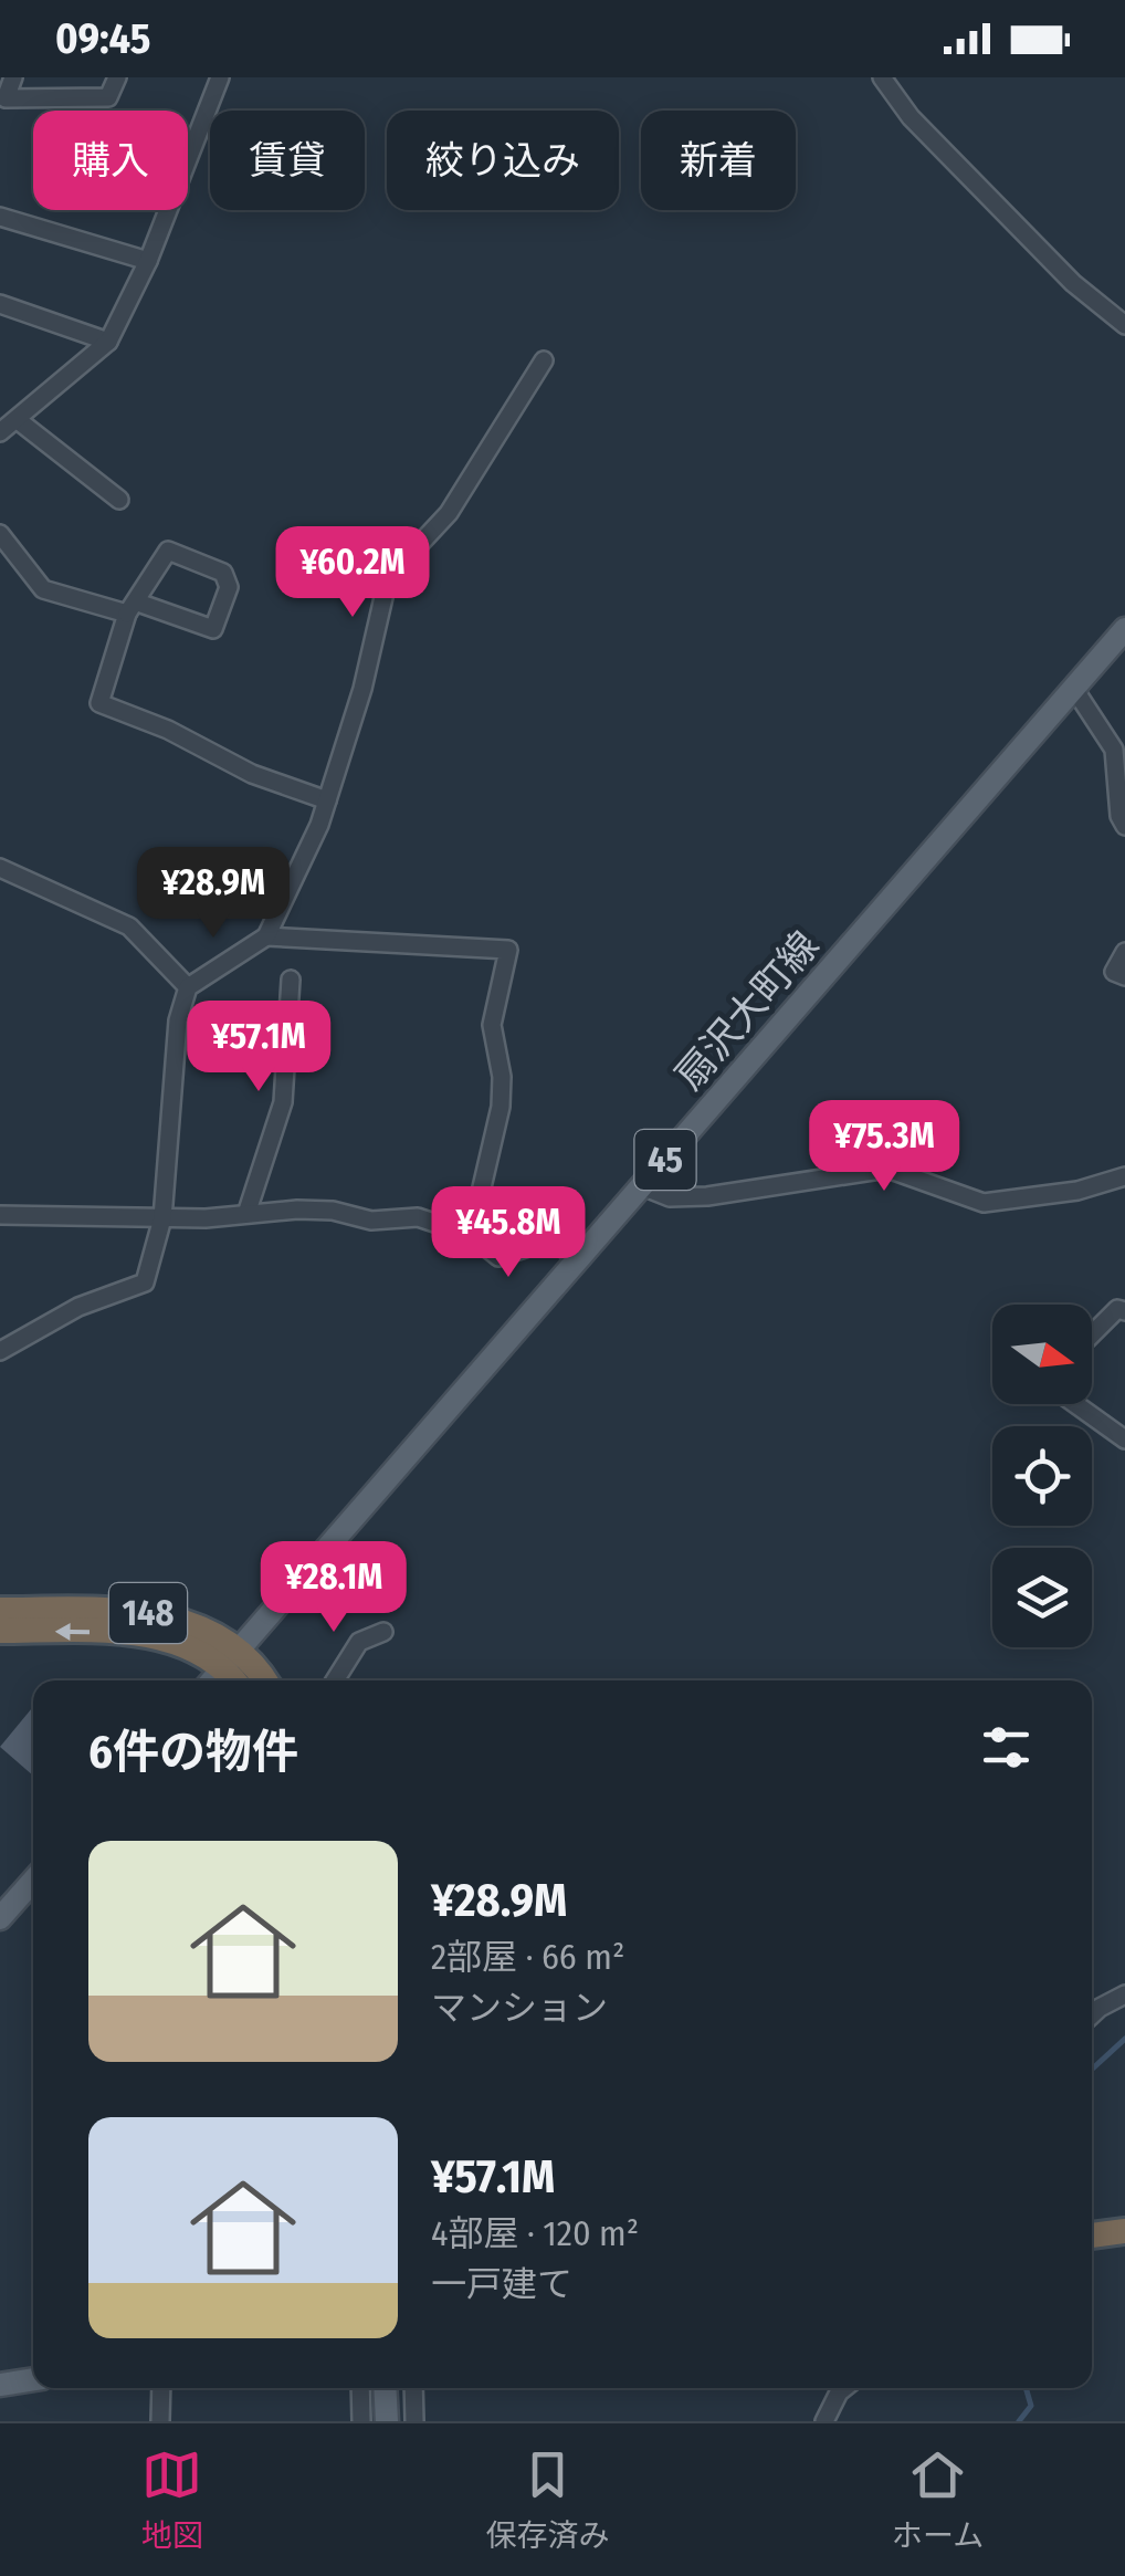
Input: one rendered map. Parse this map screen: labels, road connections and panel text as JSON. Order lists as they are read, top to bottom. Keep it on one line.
{"streets":{"highway":["148"],"main road":["扇沢大町線","45"]},"crossings":[["扇沢大町線","148"]],"north":"right","page":{"status":"09:45","chip":["購入","賃貸","絞り込み","新着"],"price":["¥60.2M","¥28.9M","¥57.1M","¥75.3M","¥45.8M","¥28.1M"],"heading":"6件の物件","list":[{"name":"¥28.9M","note":"2部屋 · 66 m² · マンション"},{"name":"¥57.1M","note":"4部屋 · 120 m² · 一戸建て"}],"tabs":["地図","保存済み","ホーム"]}}
